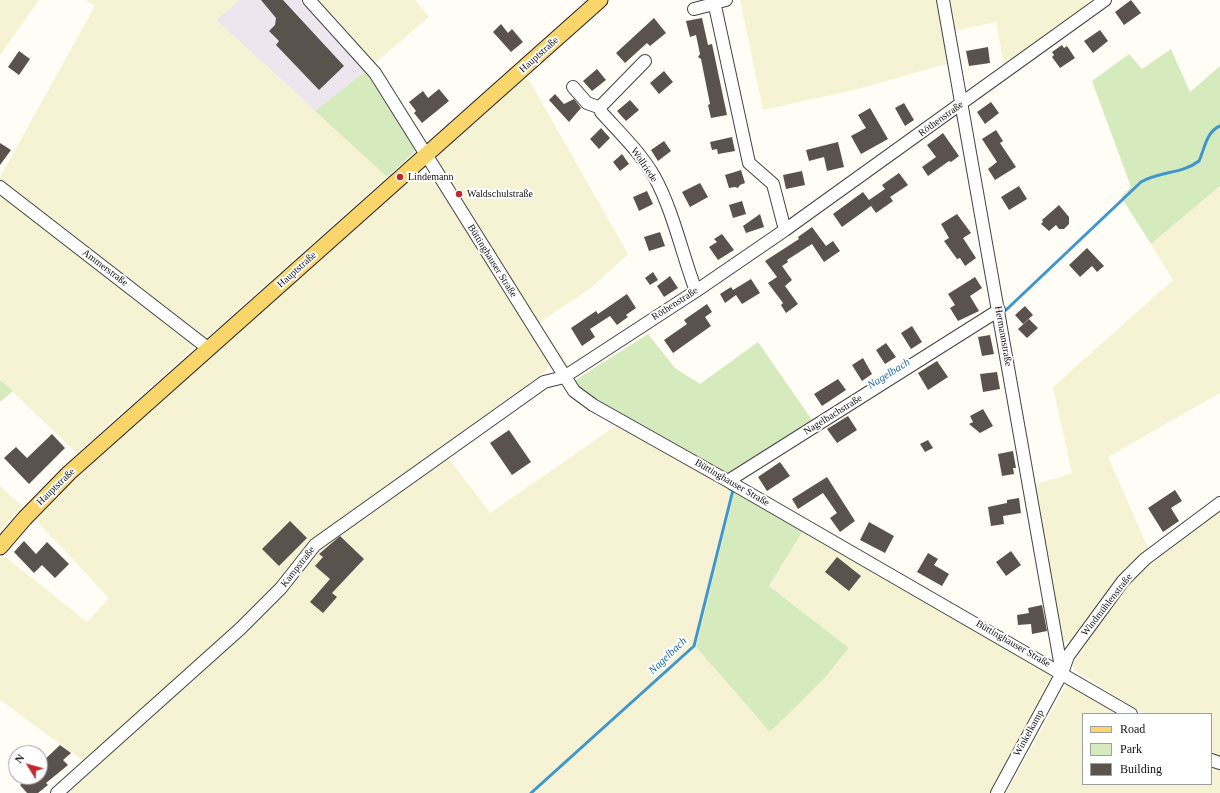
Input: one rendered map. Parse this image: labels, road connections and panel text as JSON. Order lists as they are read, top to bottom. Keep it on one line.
{"streets":{"main road":["Hauptstraße"],"street":["Röthenstraße","Wollriede","Büttinghauser Straße","Ammerstraße","Hermannstraße","Nagelbachstraße","Kampstraße","Windmühlenstraße","Winkelkamp"]},"crossings":[["Hauptstraße","Büttinghauser Straße"],["Hauptstraße","Ammerstraße"],["Röthenstraße","Wollriede"],["Röthenstraße","Büttinghauser Straße"],["Röthenstraße","Hermannstraße"],["Röthenstraße","Kampstraße"],["Büttinghauser Straße","Hermannstraße"],["Büttinghauser Straße","Nagelbachstraße"],["Büttinghauser Straße","Kampstraße"],["Büttinghauser Straße","Windmühlenstraße"],["Büttinghauser Straße","Winkelkamp"],["Hermannstraße","Nagelbachstraße"],["Hermannstraße","Windmühlenstraße"],["Hermannstraße","Winkelkamp"],["Windmühlenstraße","Winkelkamp"]],"water":["Nagelbach"],"places":["Lindemann","Waldschulstraße"],"legend":["Road","Park","Building"],"north":"top left"}
